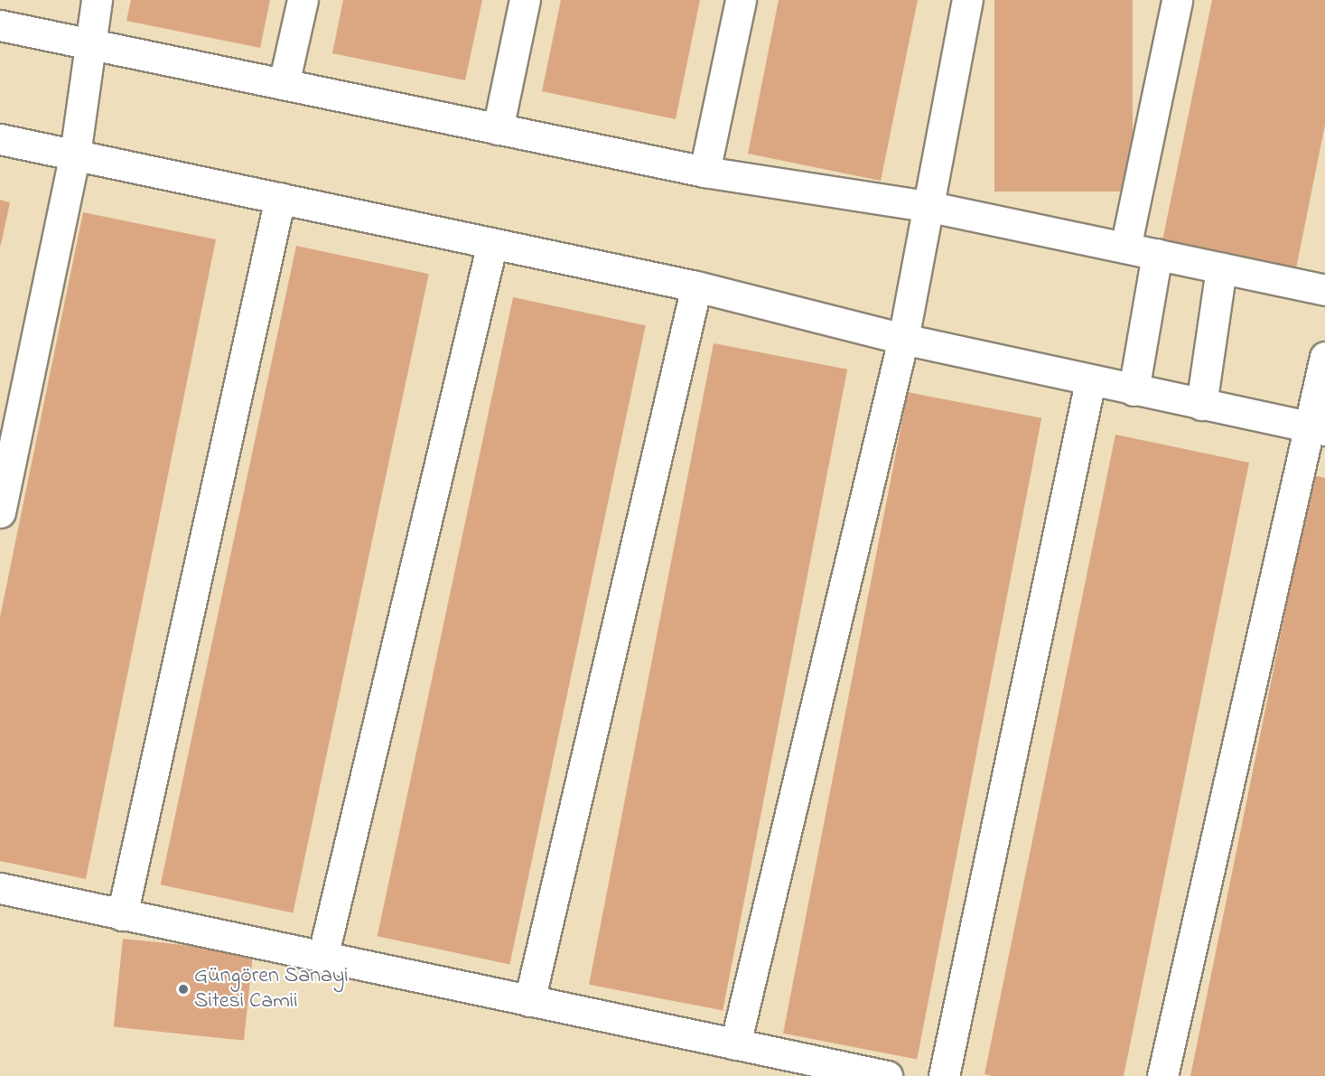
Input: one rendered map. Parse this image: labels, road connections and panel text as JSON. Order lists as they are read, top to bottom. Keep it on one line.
{"places":["Güngören Sanayi Sitesi Camii"]}
